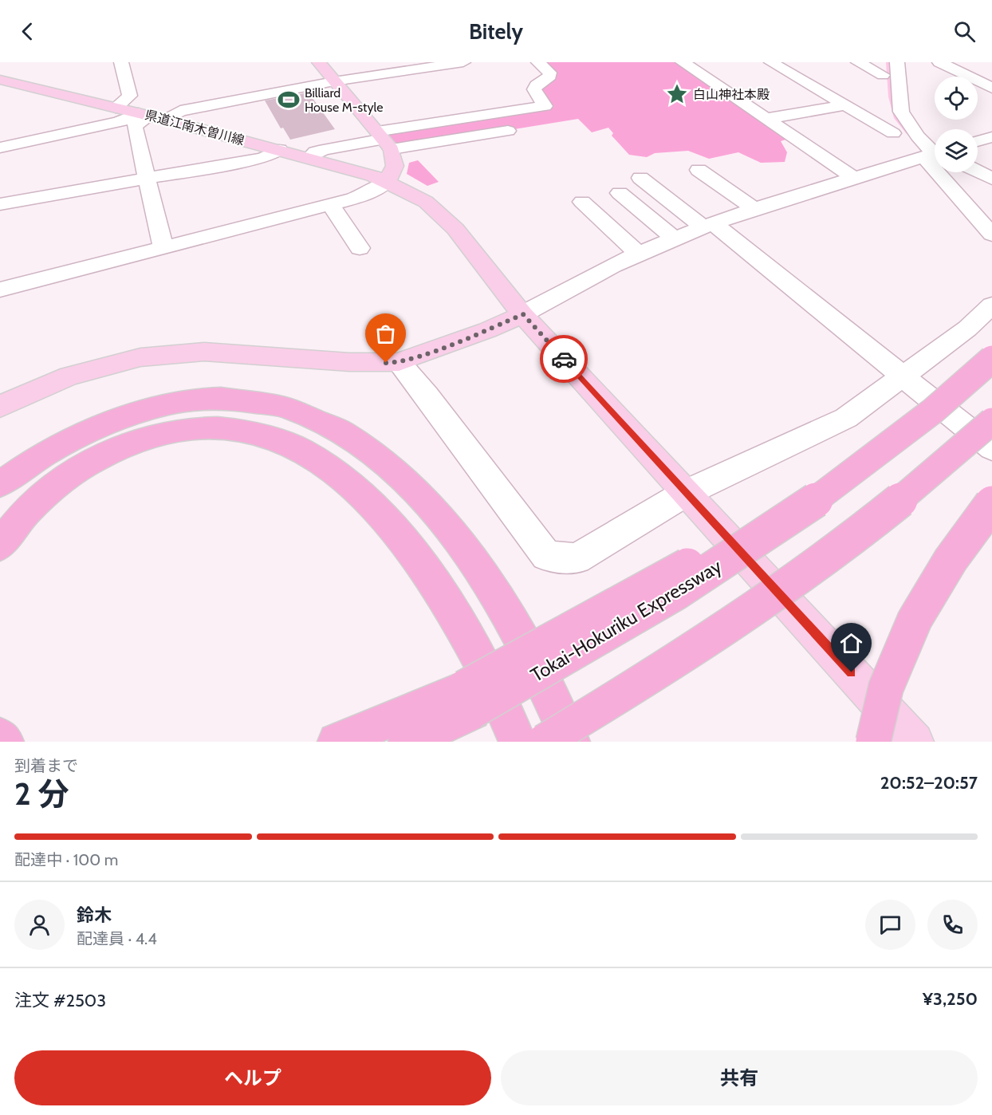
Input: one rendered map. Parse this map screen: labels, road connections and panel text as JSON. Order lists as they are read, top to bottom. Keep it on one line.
{"streets":{"main road":["県道江南木曽川線"]},"places":{"place":["白山神社本殿"],"sports":["Billiard House M-style"]},"page":{"header":"Bitely","heading":["2 分","到着まで","20:52–20:57"],"panel":["鈴木","配達員 · 4.4","注文 #2503","¥3,250"],"bar":"配達中 · 100 m","buttons":["ヘルプ","共有"]}}
